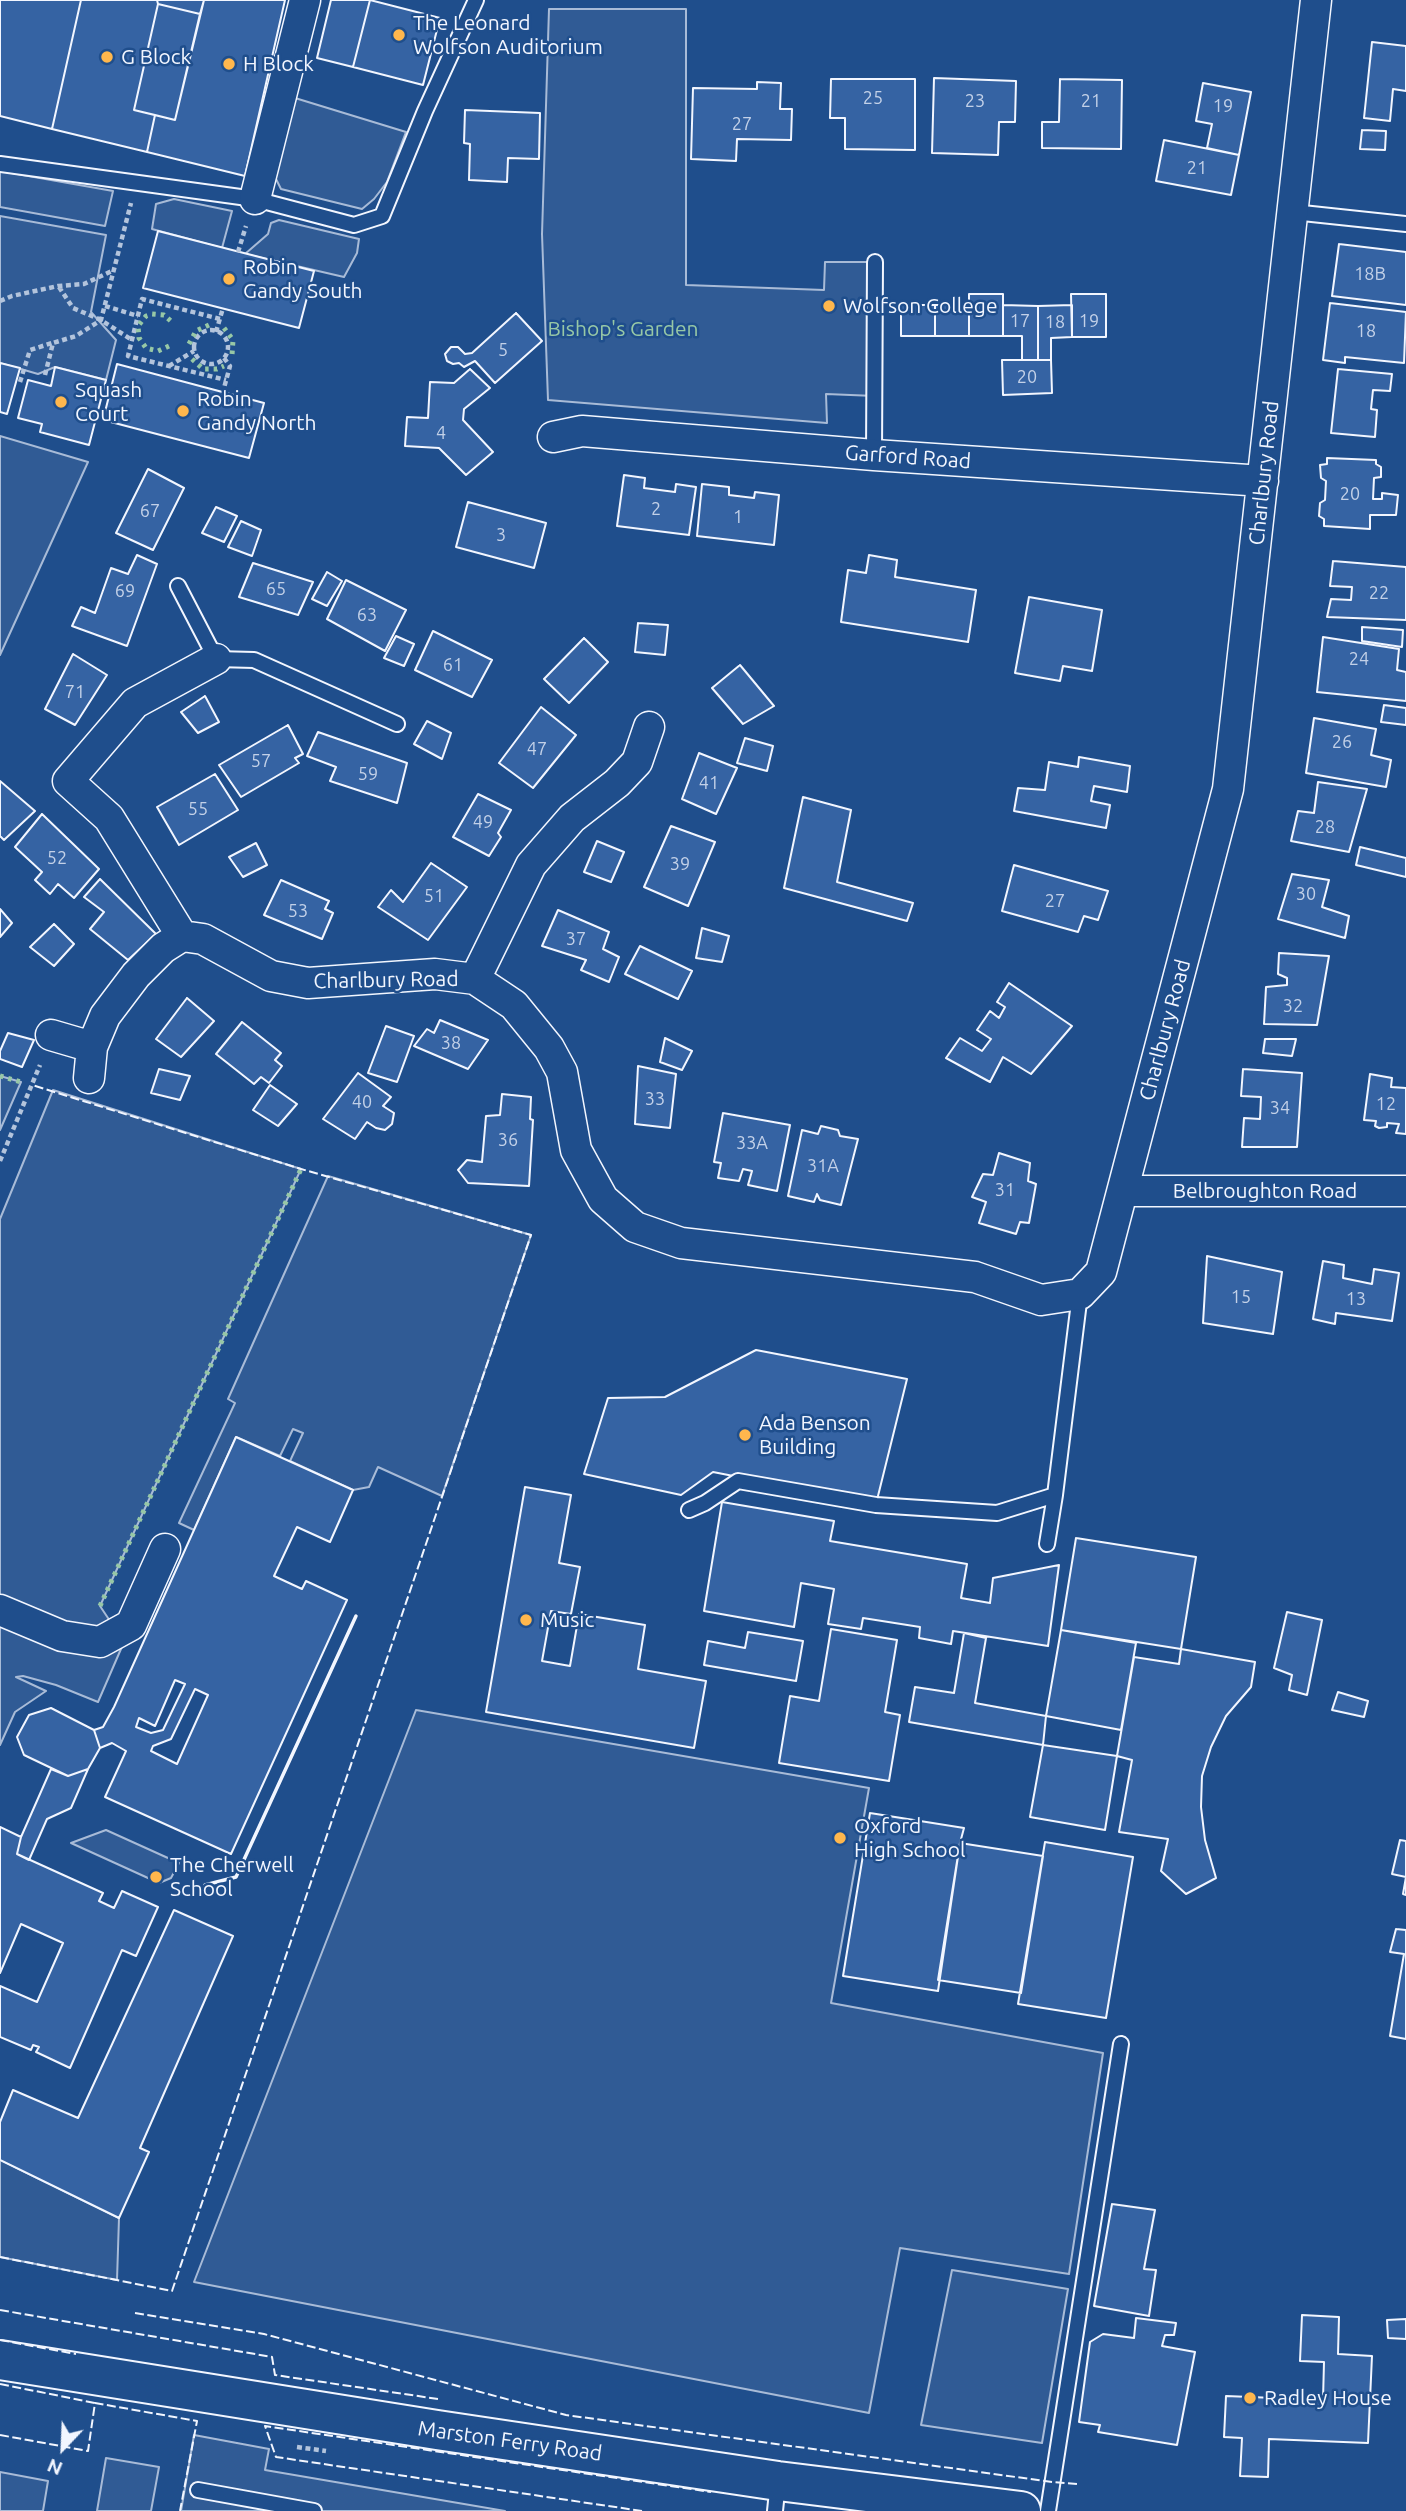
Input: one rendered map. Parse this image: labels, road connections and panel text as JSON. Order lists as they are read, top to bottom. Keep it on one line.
{"streets":{"main road":["Marston Ferry Road"],"street":["Garford Road","Charlbury Road","Belbroughton Road"]},"crossings":[["Garford Road","Charlbury Road"],["Charlbury Road","Belbroughton Road"]],"parks":["Bishop's Garden"],"places":["The Leonard Wolfson Auditorium","G Block","H Block","Robin Gandy South","Wolfson College","Squash Court","Robin Gandy North","Ada Benson Building","Music","Oxford High School","The Cherwell School","Radley House"],"house_numbers":["25","23","21","19","27","21","18B","17","19","18","18","5","20","4","20","2","67","1","3","65","69","22","63","24","61","71","26","47","57","59","41","55","49","28","52","39","30","51","27","53","37","32","38","33","40","12","34","36","33A","31A","31","15","13"],"north":"bottom left"}
